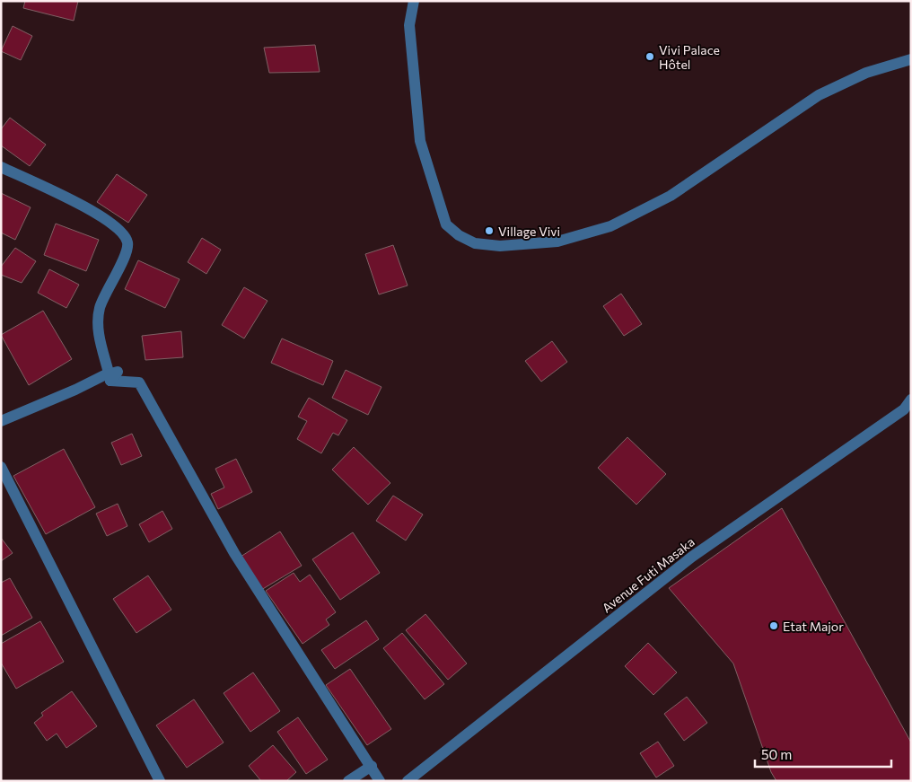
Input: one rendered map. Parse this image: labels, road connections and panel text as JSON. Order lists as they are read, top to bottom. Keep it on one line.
{"streets":{"street":["Avenue Futi Masaka"]},"places":["Vivi Palace Hôtel","Village Vivi","Etat Major"],"scale_bar":"50 m"}
